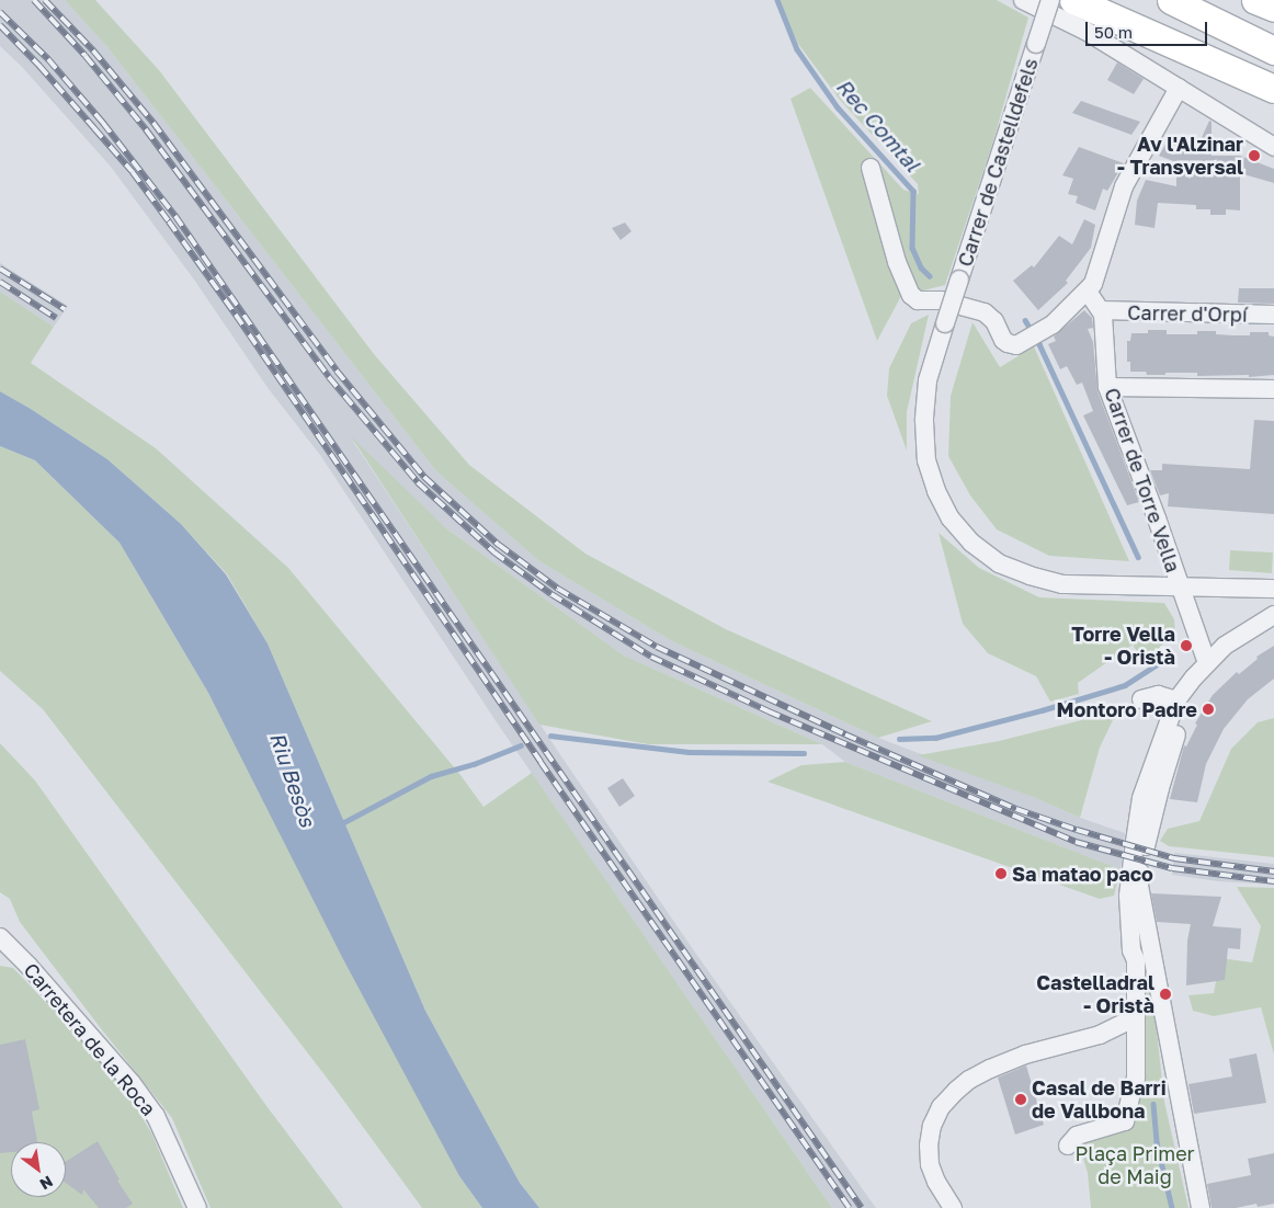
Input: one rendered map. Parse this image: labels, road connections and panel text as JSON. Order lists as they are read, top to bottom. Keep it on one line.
{"streets":{"street":["Carrer de Castelldefels","Carrer d'Orpí","Carrer de Torre Vella","Carretera de la Roca"]},"crossings":[["Carrer de Castelldefels","Carrer de Torre Vella"],["Carrer d'Orpí","Carrer de Torre Vella"]],"water":["Rec Comtal","Riu Besòs"],"parks":["Plaça Primer de Maig"],"places":["Av l'Alzinar - Transversal","Torre Vella - Oristà","Montoro Padre","Sa matao paco","Castelladral - Oristà","Casal de Barri de Vallbona"],"scale_bar":"50 m","north":"bottom right"}
